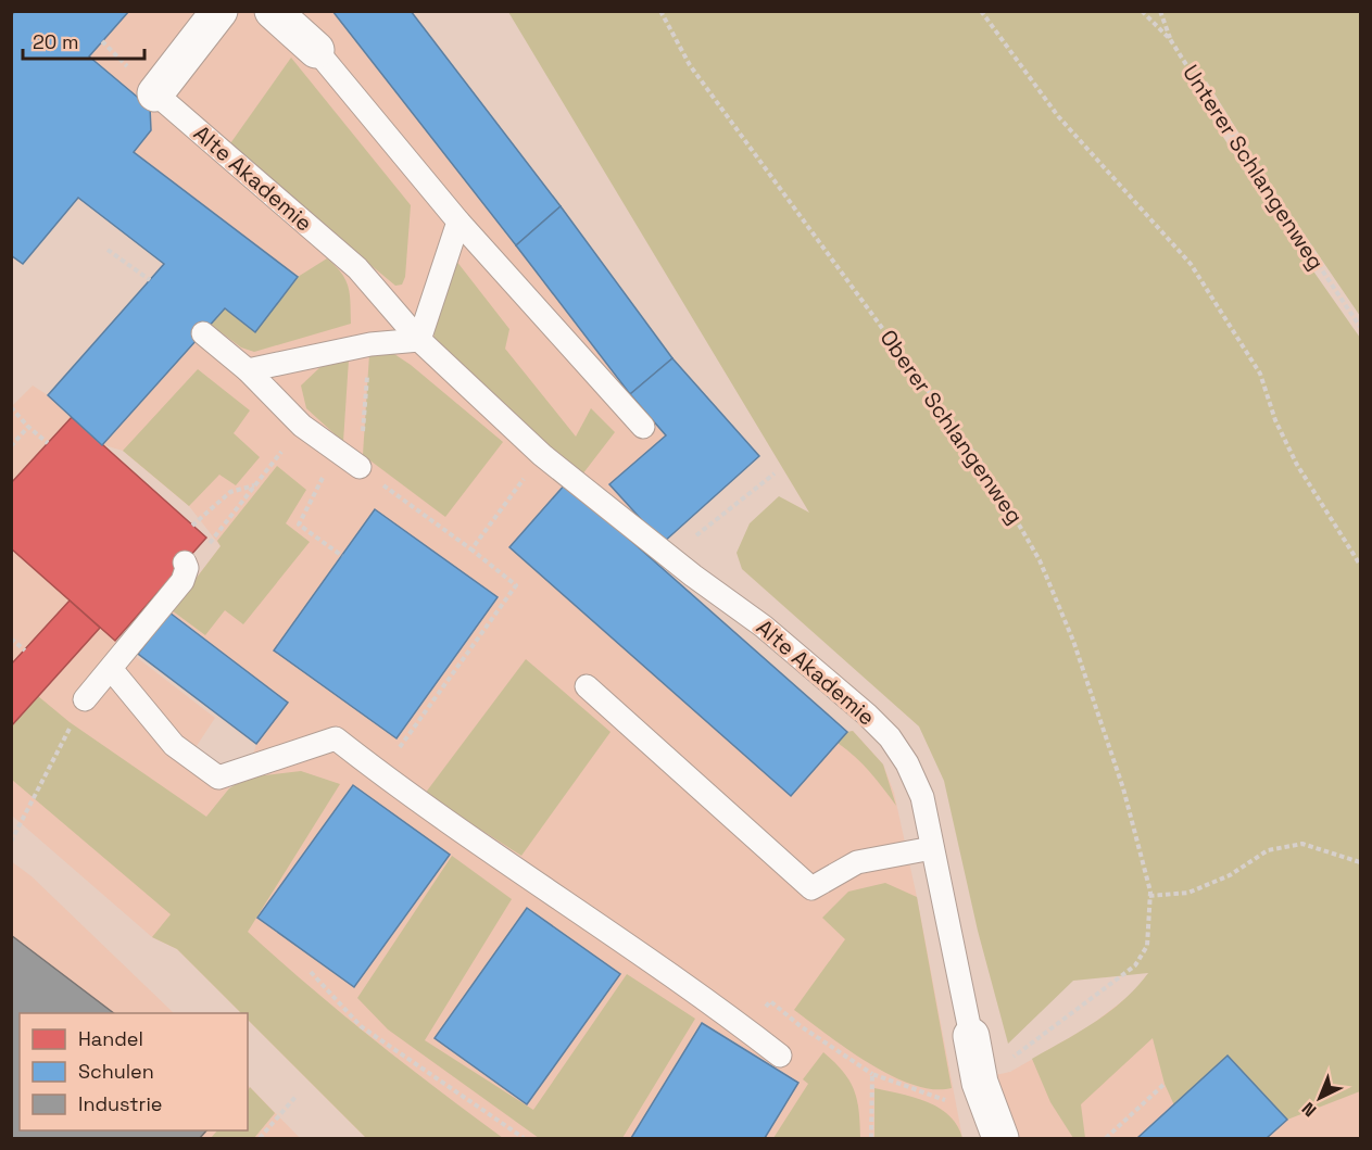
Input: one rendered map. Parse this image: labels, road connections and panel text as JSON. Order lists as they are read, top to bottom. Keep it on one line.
{"streets":{"street":["Alte Akademie"],"path":["Unterer Schlangenweg","Oberer Schlangenweg"]},"crossings":[["Alte Akademie","Oberer Schlangenweg"]],"legend":["Handel","Schulen","Industrie"],"scale_bar":"20 m","north":"bottom left"}
